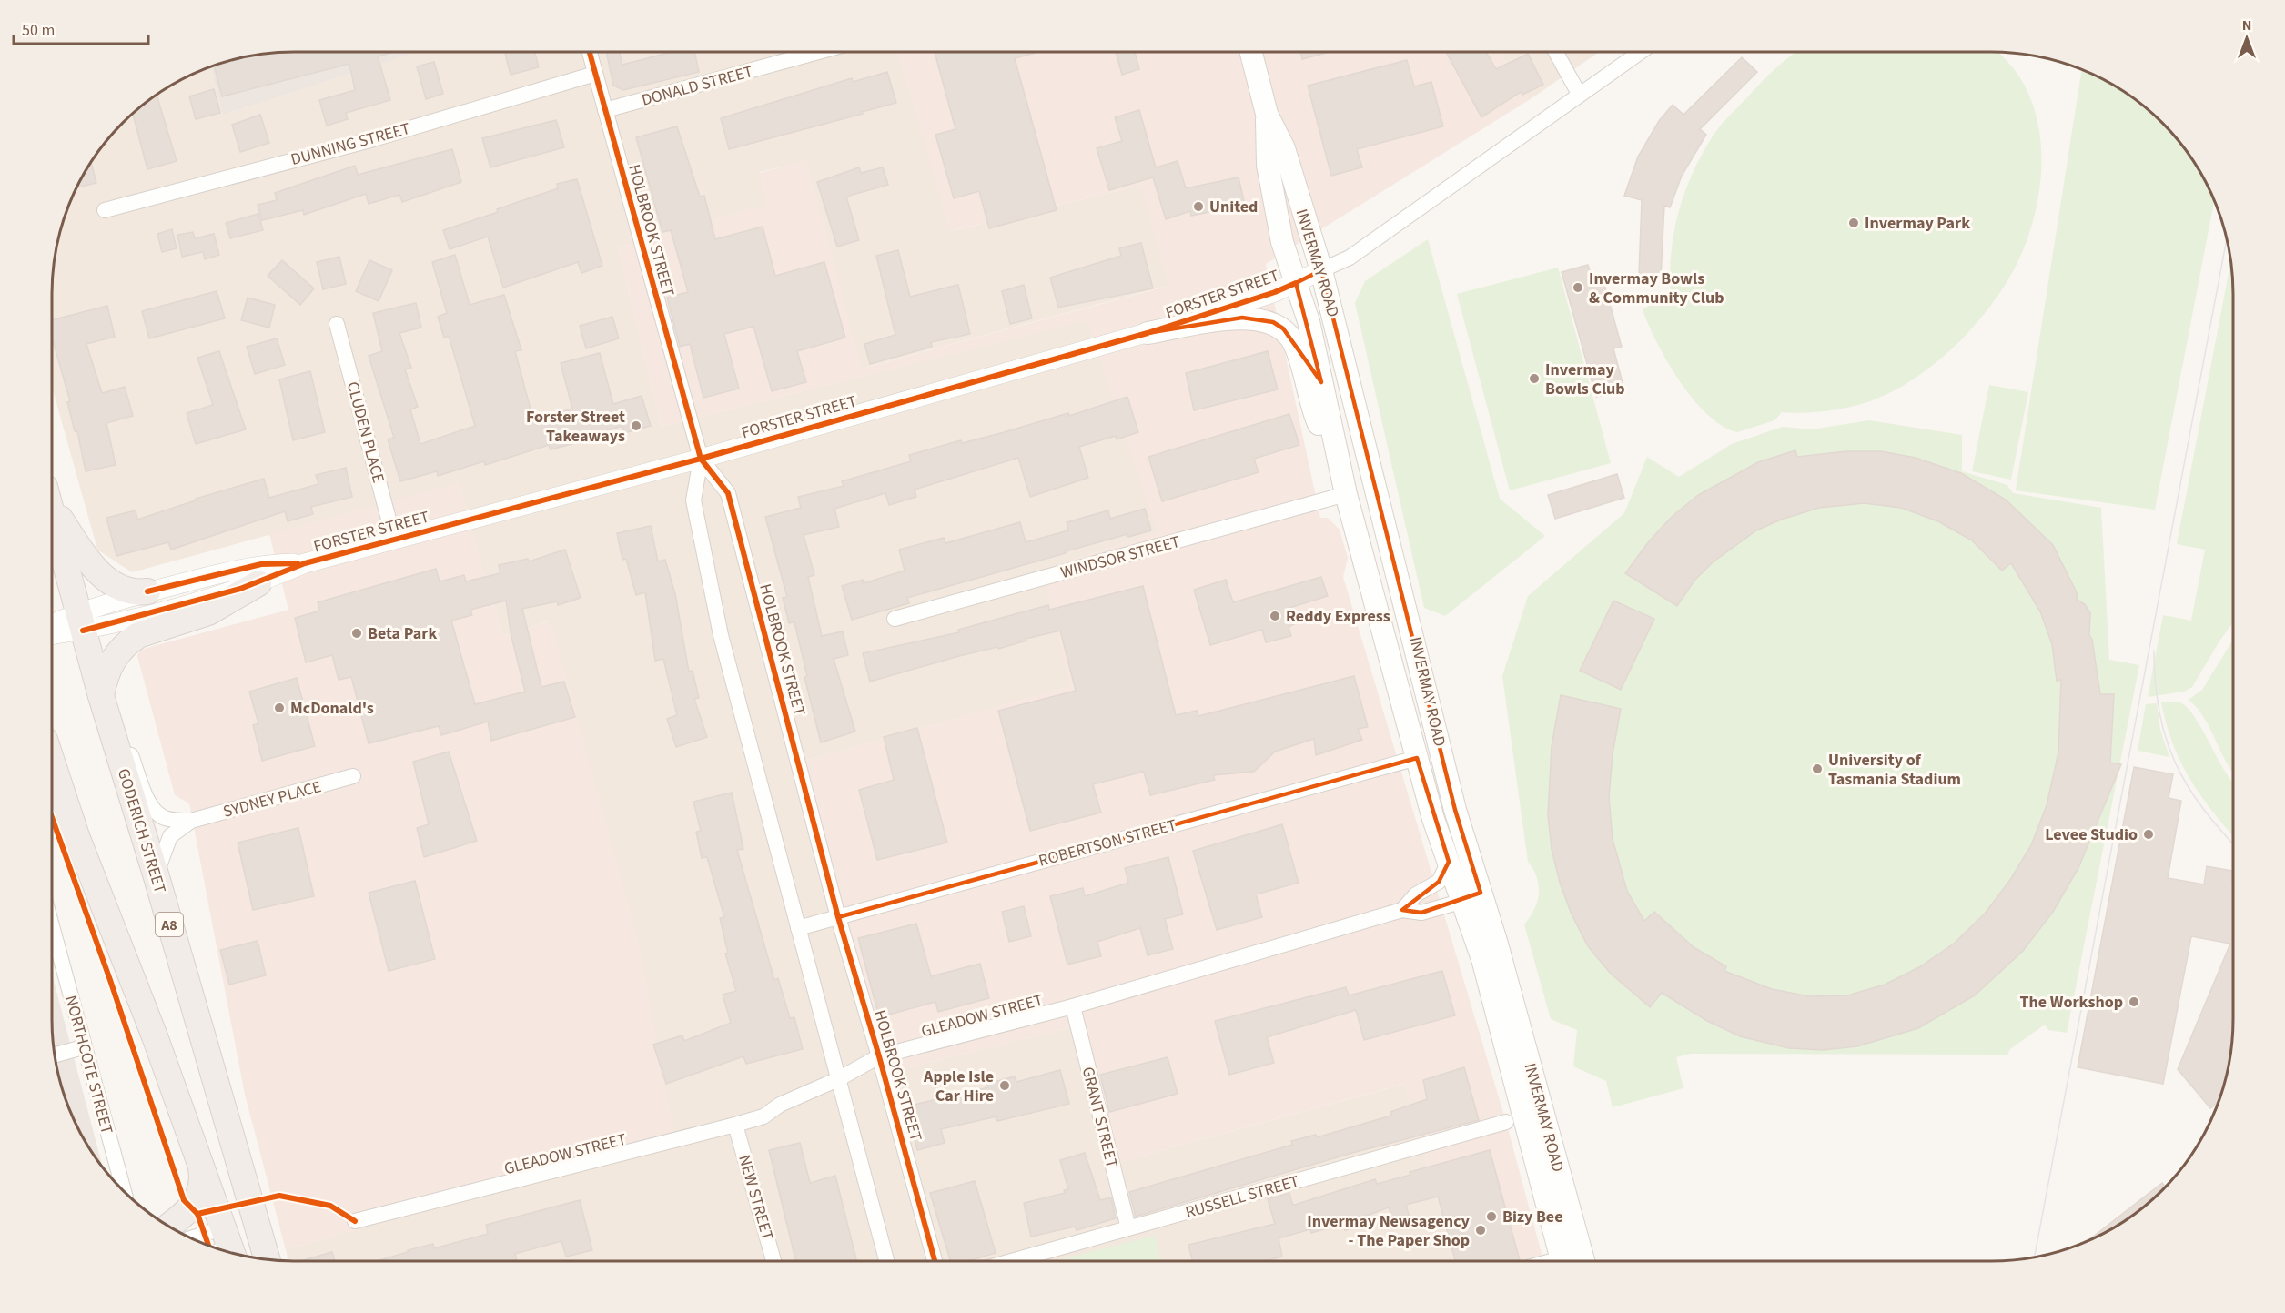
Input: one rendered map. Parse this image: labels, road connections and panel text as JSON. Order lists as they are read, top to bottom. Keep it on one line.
{"streets":{"highway":["GODERICH STREET","A8"],"main road":["INVERMAY ROAD"],"street":["DONALD STREET","DUNNING STREET","HOLBROOK STREET","FORSTER STREET","CLUDEN PLACE","WINDSOR STREET","SYDNEY PLACE","ROBERTSON STREET","GLEADOW STREET","NORTHCOTE STREET","GRANT STREET","RUSSELL STREET","NEW STREET"]},"crossings":[["DONALD STREET","HOLBROOK STREET"],["DUNNING STREET","HOLBROOK STREET"],["HOLBROOK STREET","FORSTER STREET"],["HOLBROOK STREET","ROBERTSON STREET"],["HOLBROOK STREET","GLEADOW STREET"],["INVERMAY ROAD","FORSTER STREET"],["INVERMAY ROAD","WINDSOR STREET"],["INVERMAY ROAD","ROBERTSON STREET"],["INVERMAY ROAD","GLEADOW STREET"],["FORSTER STREET","CLUDEN PLACE"],["FORSTER STREET","GODERICH STREET"],["SYDNEY PLACE","GODERICH STREET"],["GLEADOW STREET","GRANT STREET"],["GLEADOW STREET","NEW STREET"],["GRANT STREET","RUSSELL STREET"]],"places":["United","Invermay Park","Invermay Bowls & Community Club","Invermay Bowls Club","Forster Street Takeaways","Reddy Express","Beta Park","McDonald's","University of Tasmania Stadium","Levee Studio","The Workshop","Apple Isle Car Hire","Bizy Bee","Invermay Newsagency - The Paper Shop"],"scale_bar":"50 m","north":"top"}
